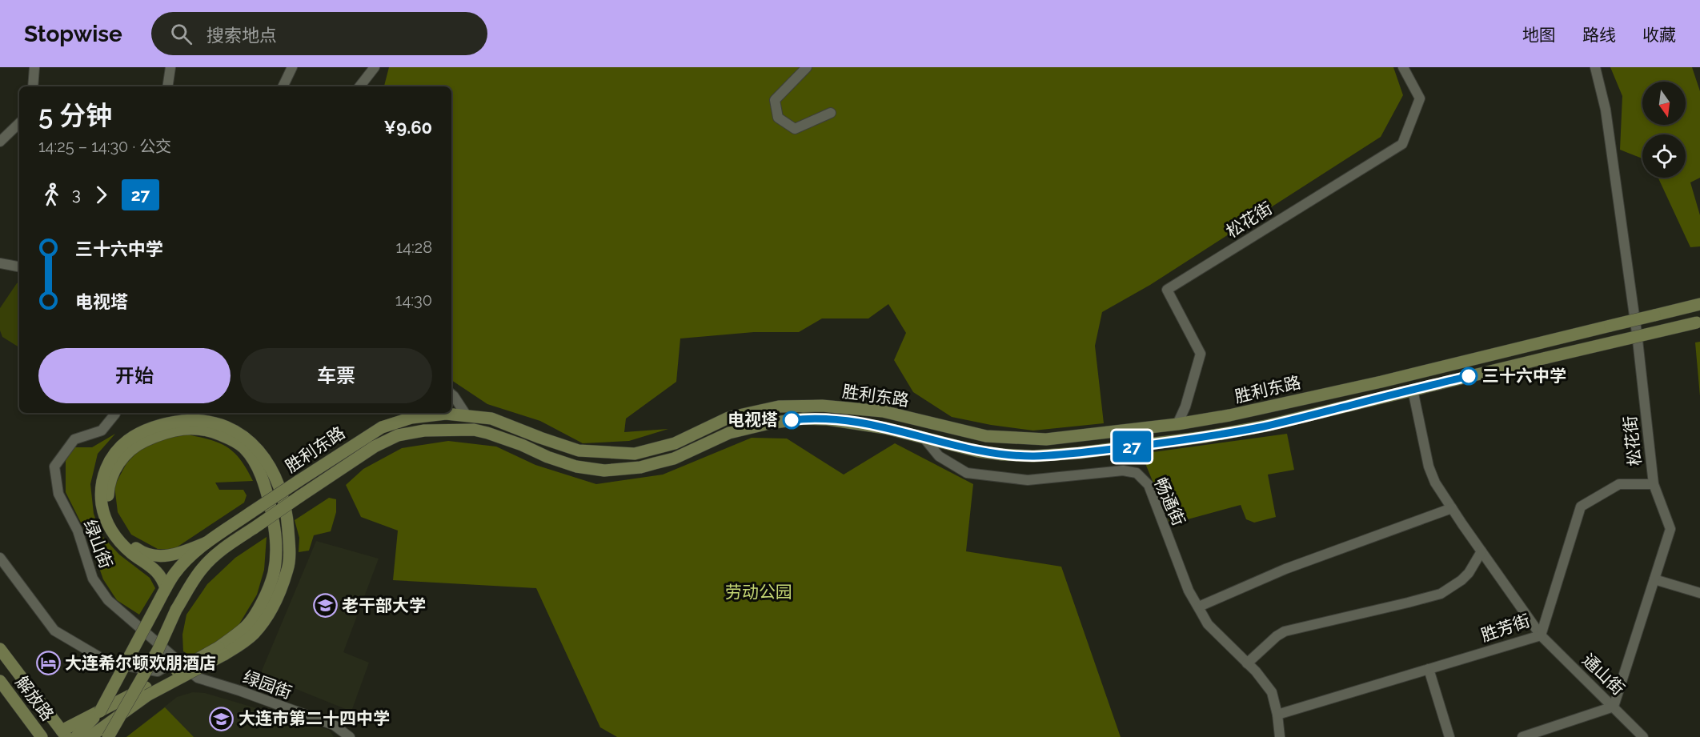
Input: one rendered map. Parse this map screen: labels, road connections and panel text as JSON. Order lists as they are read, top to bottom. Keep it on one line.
{"streets":{"main road":["胜利东路","解放路"],"street":["松花街","畅通街","绿山街","胜芳街","通山街","绿园街"]},"crossings":[["松花街","胜利东路"],["松花街","胜芳街"],["松花街","通山街"],["胜利东路","畅通街"],["胜利东路","通山街"],["畅通街","胜芳街"],["绿山街","绿园街"],["胜芳街","通山街"]],"parks":["劳动公园"],"places":{"other":["三十六中学","电视塔"],"school or university":["老干部大学","大连市第二十四中学"],"hotel":["大连希尔顿欢朋酒店"]},"lines":["bus line 27"],"north":"bottom","page":{"header":"Stopwise","search":"搜索地点","nav":["地图","路线","收藏"],"on_map":"27","heading":["5 分钟","14:25 – 14:30 · 公交","¥9.60"],"legs":["3","27"],"list":[{"name":"三十六中学","value":"14:28"},{"name":"电视塔","value":"14:30"}],"buttons":["开始","车票"]}}
